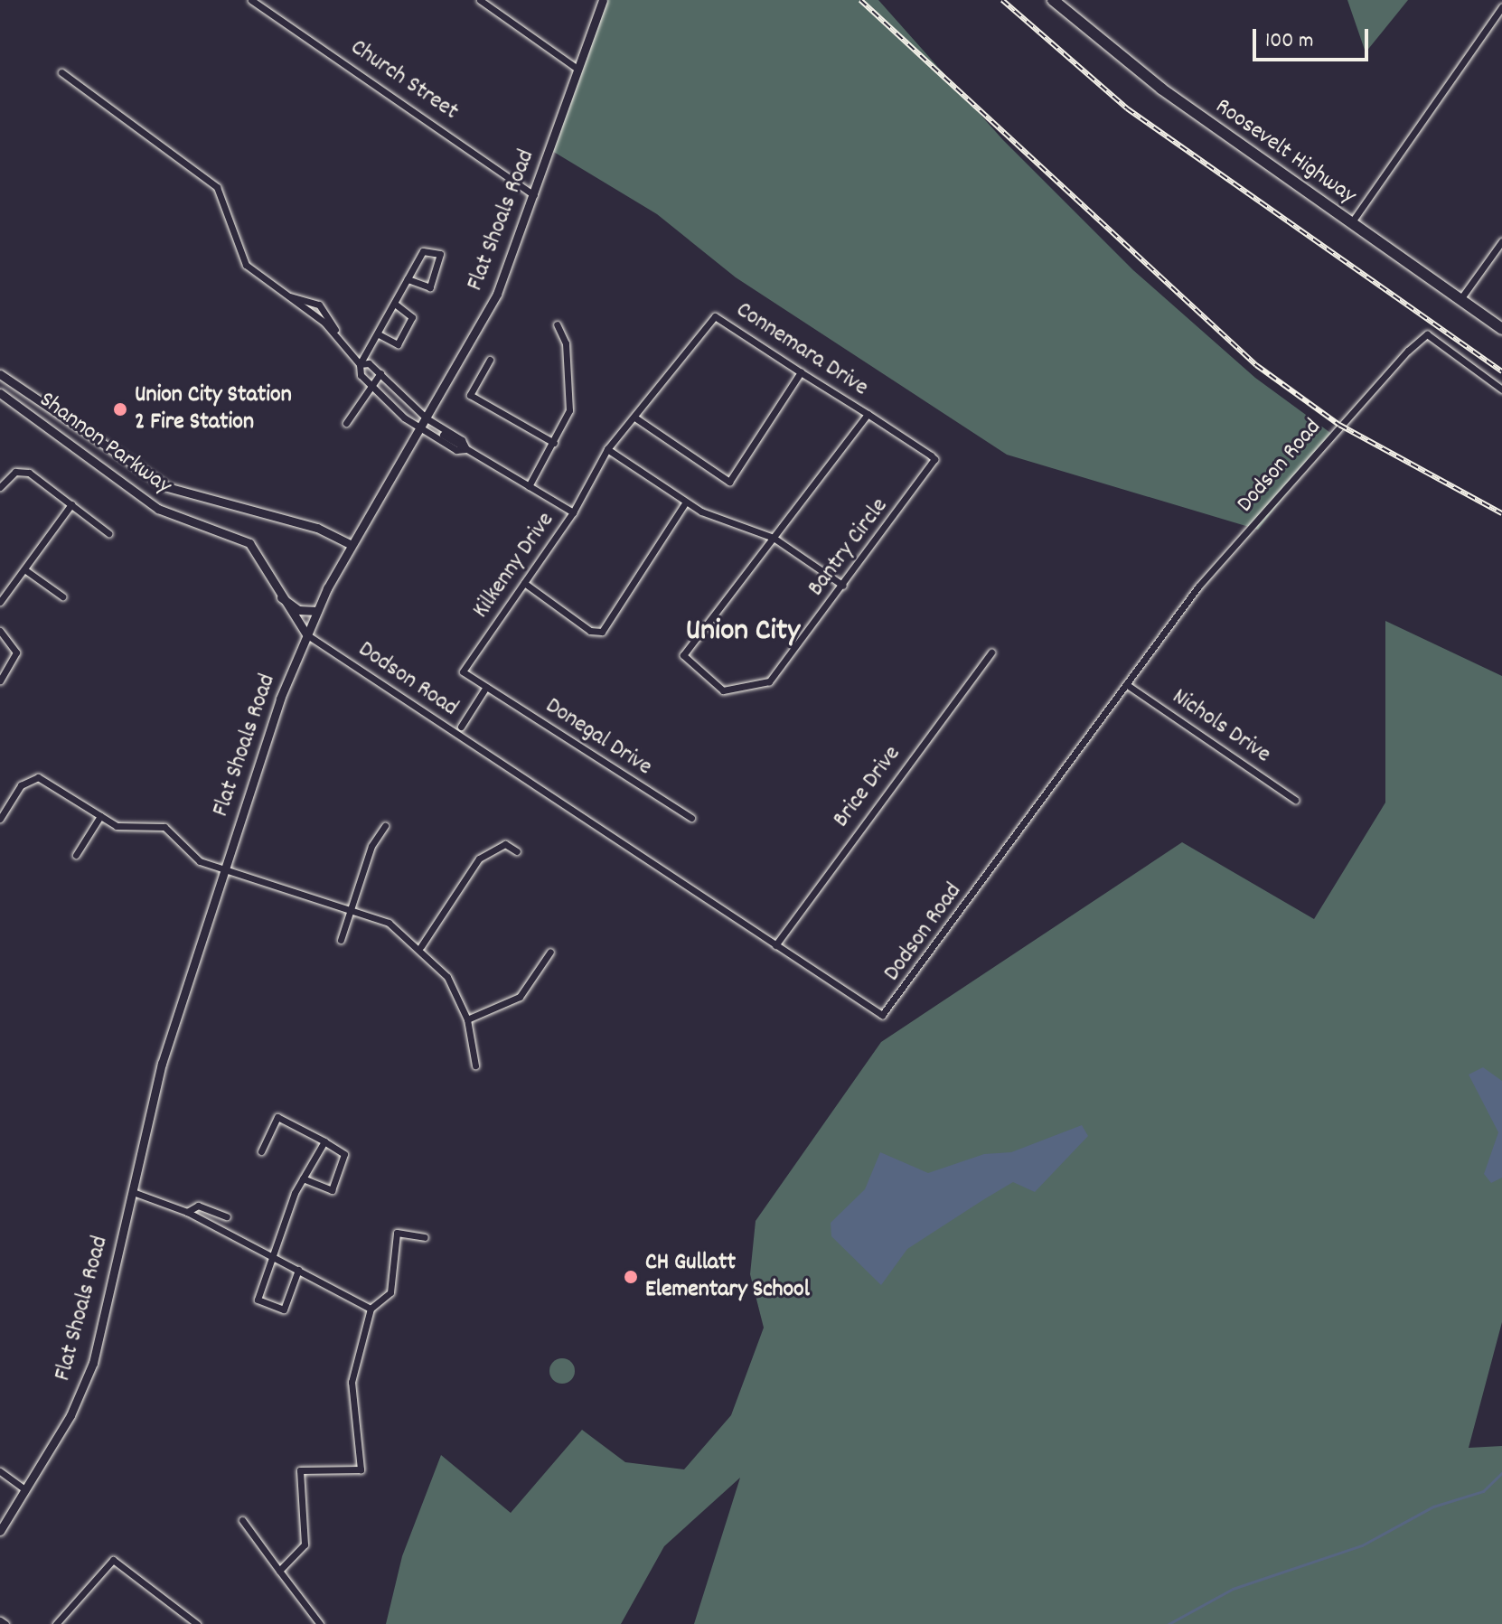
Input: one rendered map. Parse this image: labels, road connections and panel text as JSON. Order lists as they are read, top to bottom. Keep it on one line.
{"streets":{"main road":["Roosevelt Highway"],"street":["Church Street","Flat Shoals Road","Connemara Drive","Shannon Parkway","Dodson Road","Bantry Circle","Kilkenny Drive","Nichols Drive","Donegal Drive","Brice Drive"]},"crossings":[["Church Street","Flat Shoals Road"],["Flat Shoals Road","Shannon Parkway"],["Flat Shoals Road","Dodson Road"],["Connemara Drive","Bantry Circle"],["Connemara Drive","Kilkenny Drive"],["Shannon Parkway","Dodson Road"],["Dodson Road","Nichols Drive"],["Dodson Road","Brice Drive"],["Kilkenny Drive","Donegal Drive"]],"districts":["Union City"],"places":["Union City Station 2 Fire Station","CH Gullatt Elementary School"],"scale_bar":"100 m"}
